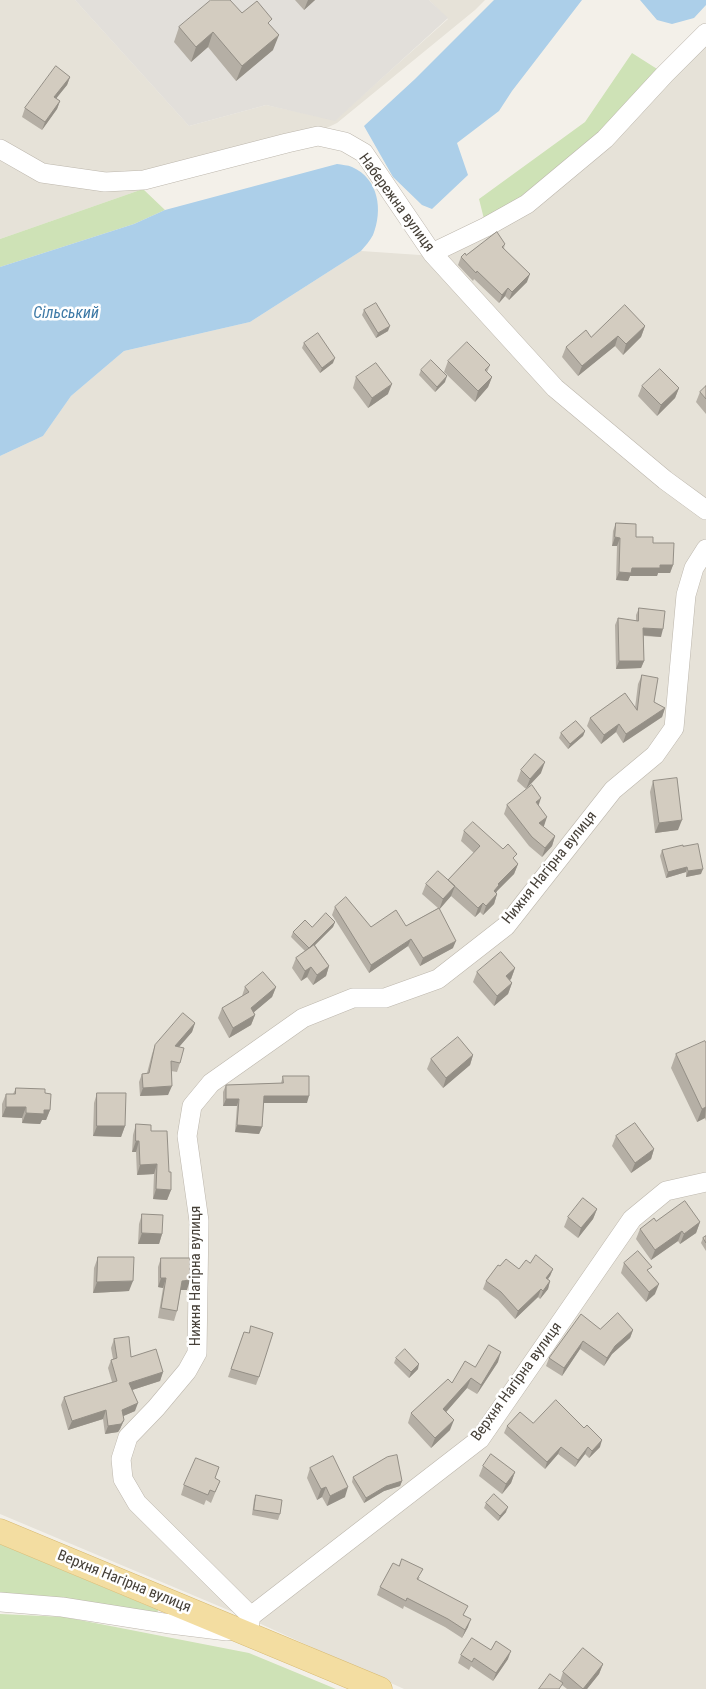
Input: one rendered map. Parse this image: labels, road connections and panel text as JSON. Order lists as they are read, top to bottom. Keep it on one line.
{"streets":{"main road":["Верхня Нагірна вулиця"],"street":["Набережна вулиця","Нижня Нагірна вулиця"]},"crossings":[["Нижня Нагірна вулиця","Верхня Нагірна вулиця"]],"water":["Сільський"]}
